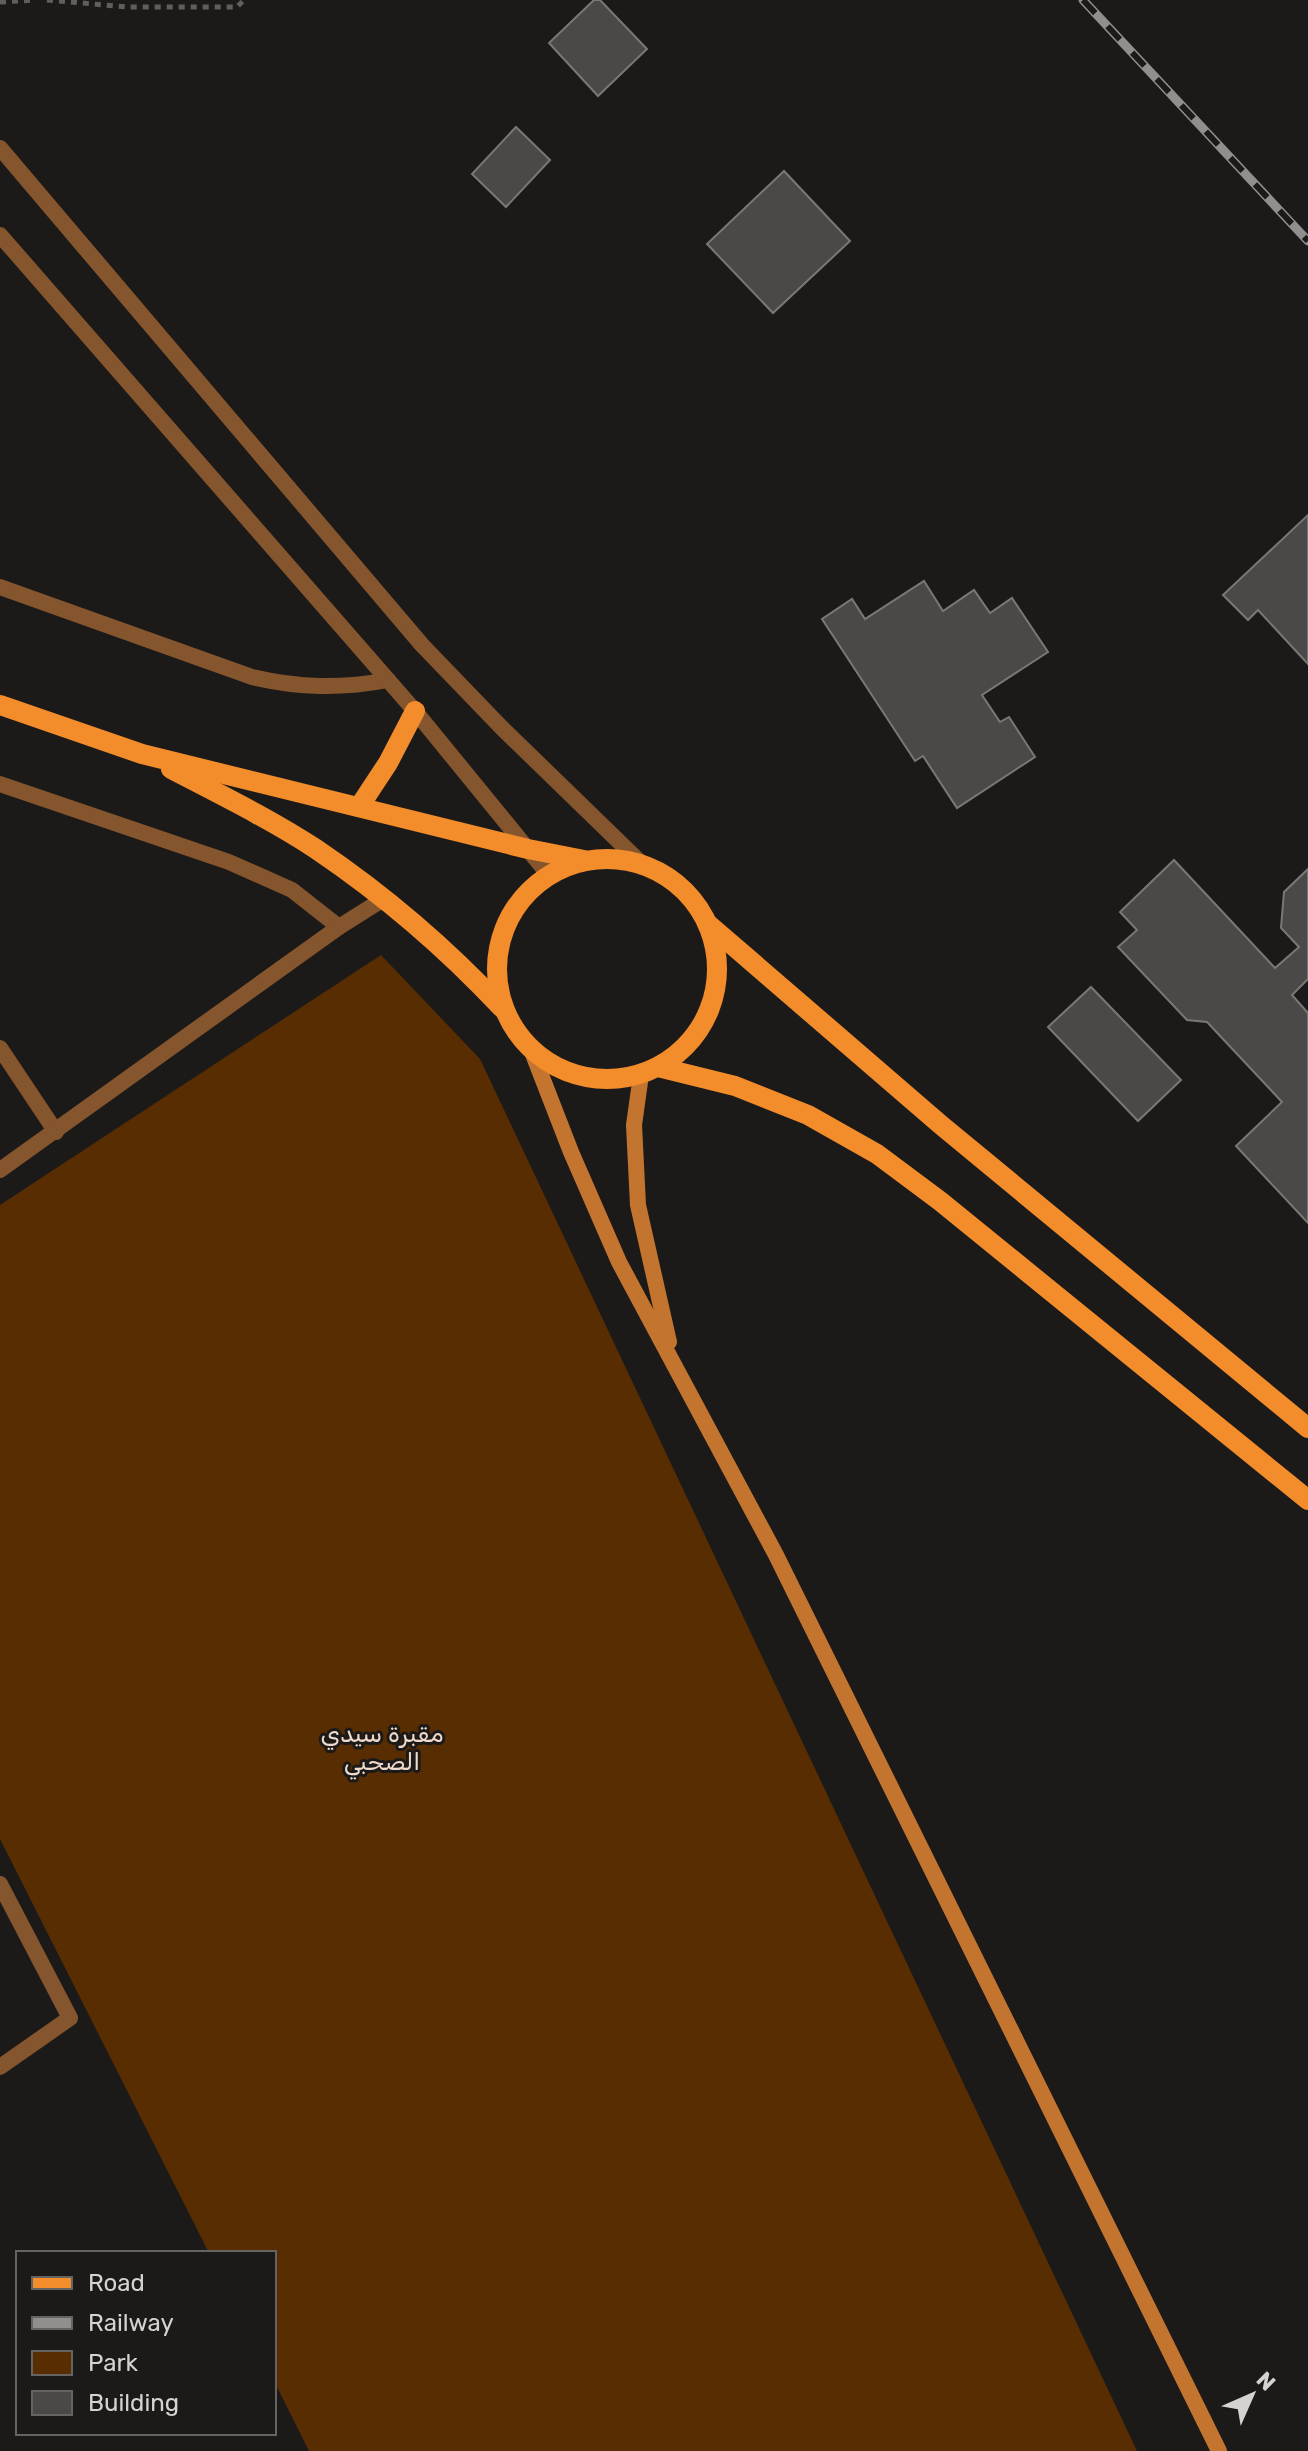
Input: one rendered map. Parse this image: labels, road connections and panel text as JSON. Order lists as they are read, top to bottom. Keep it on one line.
{"parks":["مقبرة سيدي الصحبي"],"legend":["Road","Railway","Park","Building"],"north":"top right"}
